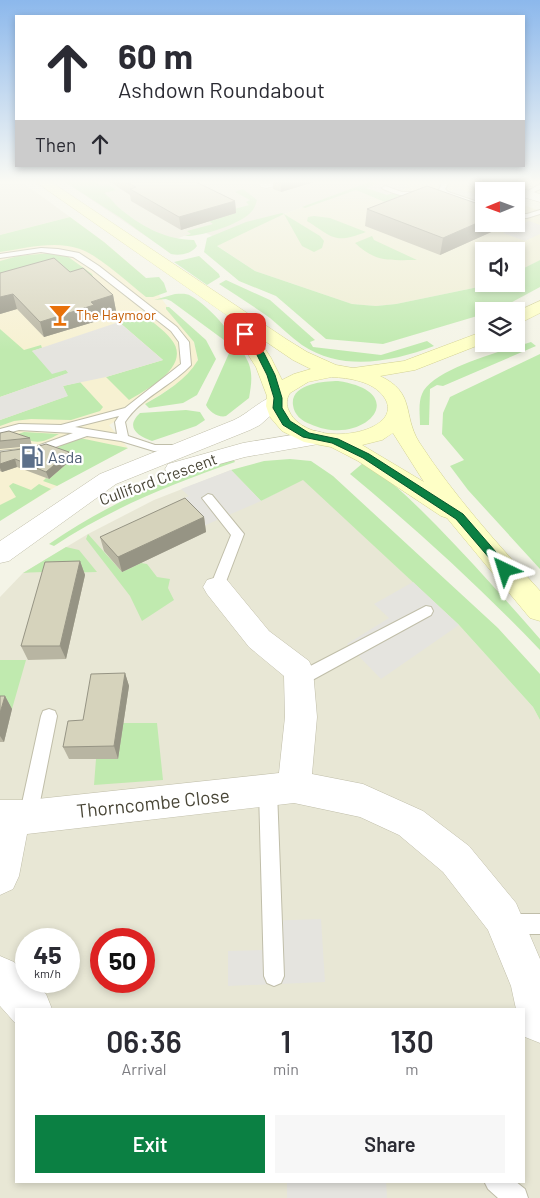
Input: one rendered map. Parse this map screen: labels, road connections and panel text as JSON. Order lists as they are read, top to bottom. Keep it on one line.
{"streets":{"street":["Culliford Crescent","Thorncombe Close"]},"places":{"bar":["The Haymoor"],"fuel station":["Asda"]},"north":"left","page":{"turn":["60 m","Ashdown Roundabout"],"then":"Then","speed":"45 km/h","limit":"50","eta":["06:36","Arrival","1","min","130","m"],"buttons":["Exit","Share"]}}
